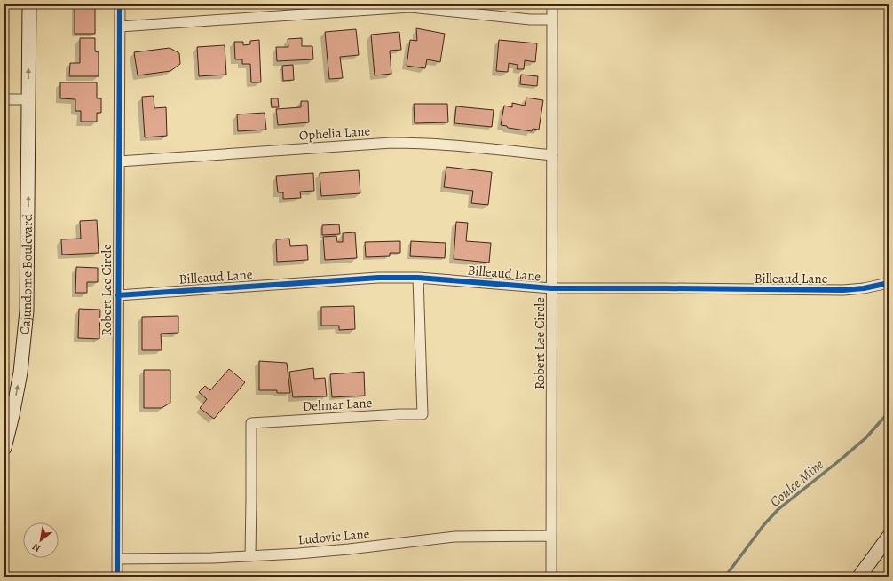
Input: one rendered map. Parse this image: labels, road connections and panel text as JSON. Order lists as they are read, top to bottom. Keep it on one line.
{"streets":{"street":["Ophelia Lane","Billeaud Lane","Cajundome Boulevard","Robert Lee Circle","Delmar Lane","Ludovic Lane"]},"crossings":[["Ophelia Lane","Robert Lee Circle"],["Billeaud Lane","Robert Lee Circle"],["Billeaud Lane","Delmar Lane"],["Robert Lee Circle","Ludovic Lane"],["Delmar Lane","Ludovic Lane"]],"one_way":["Cajundome Boulevard"],"water":["Coulee Mine"],"north":"bottom left"}
